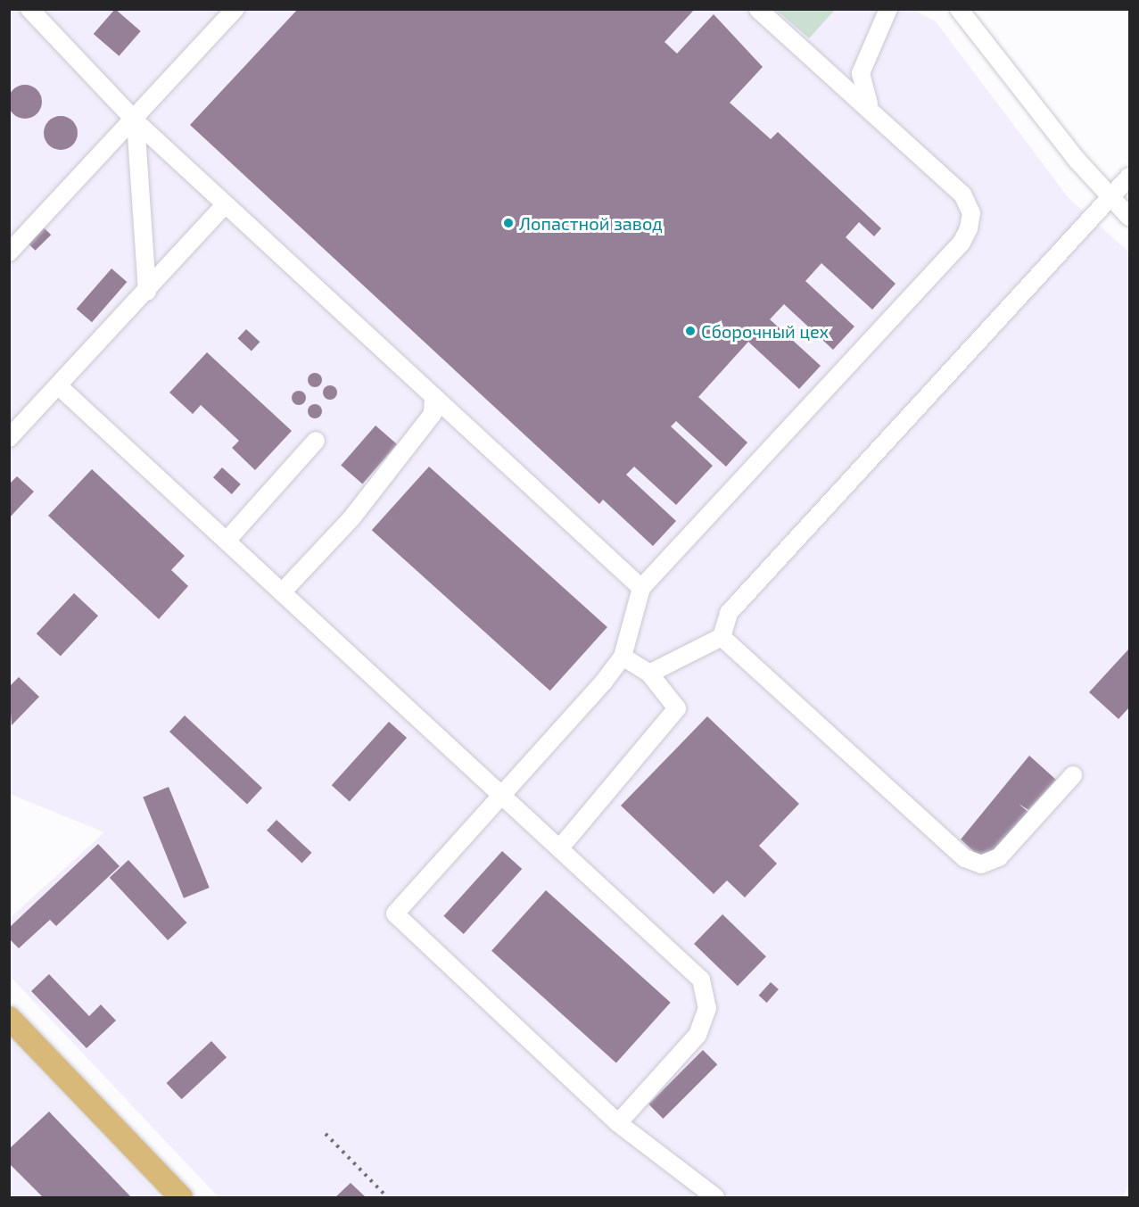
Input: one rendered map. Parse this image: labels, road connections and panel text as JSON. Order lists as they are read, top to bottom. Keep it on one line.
{"places":["Лопастной завод","Сборочный цех"]}
